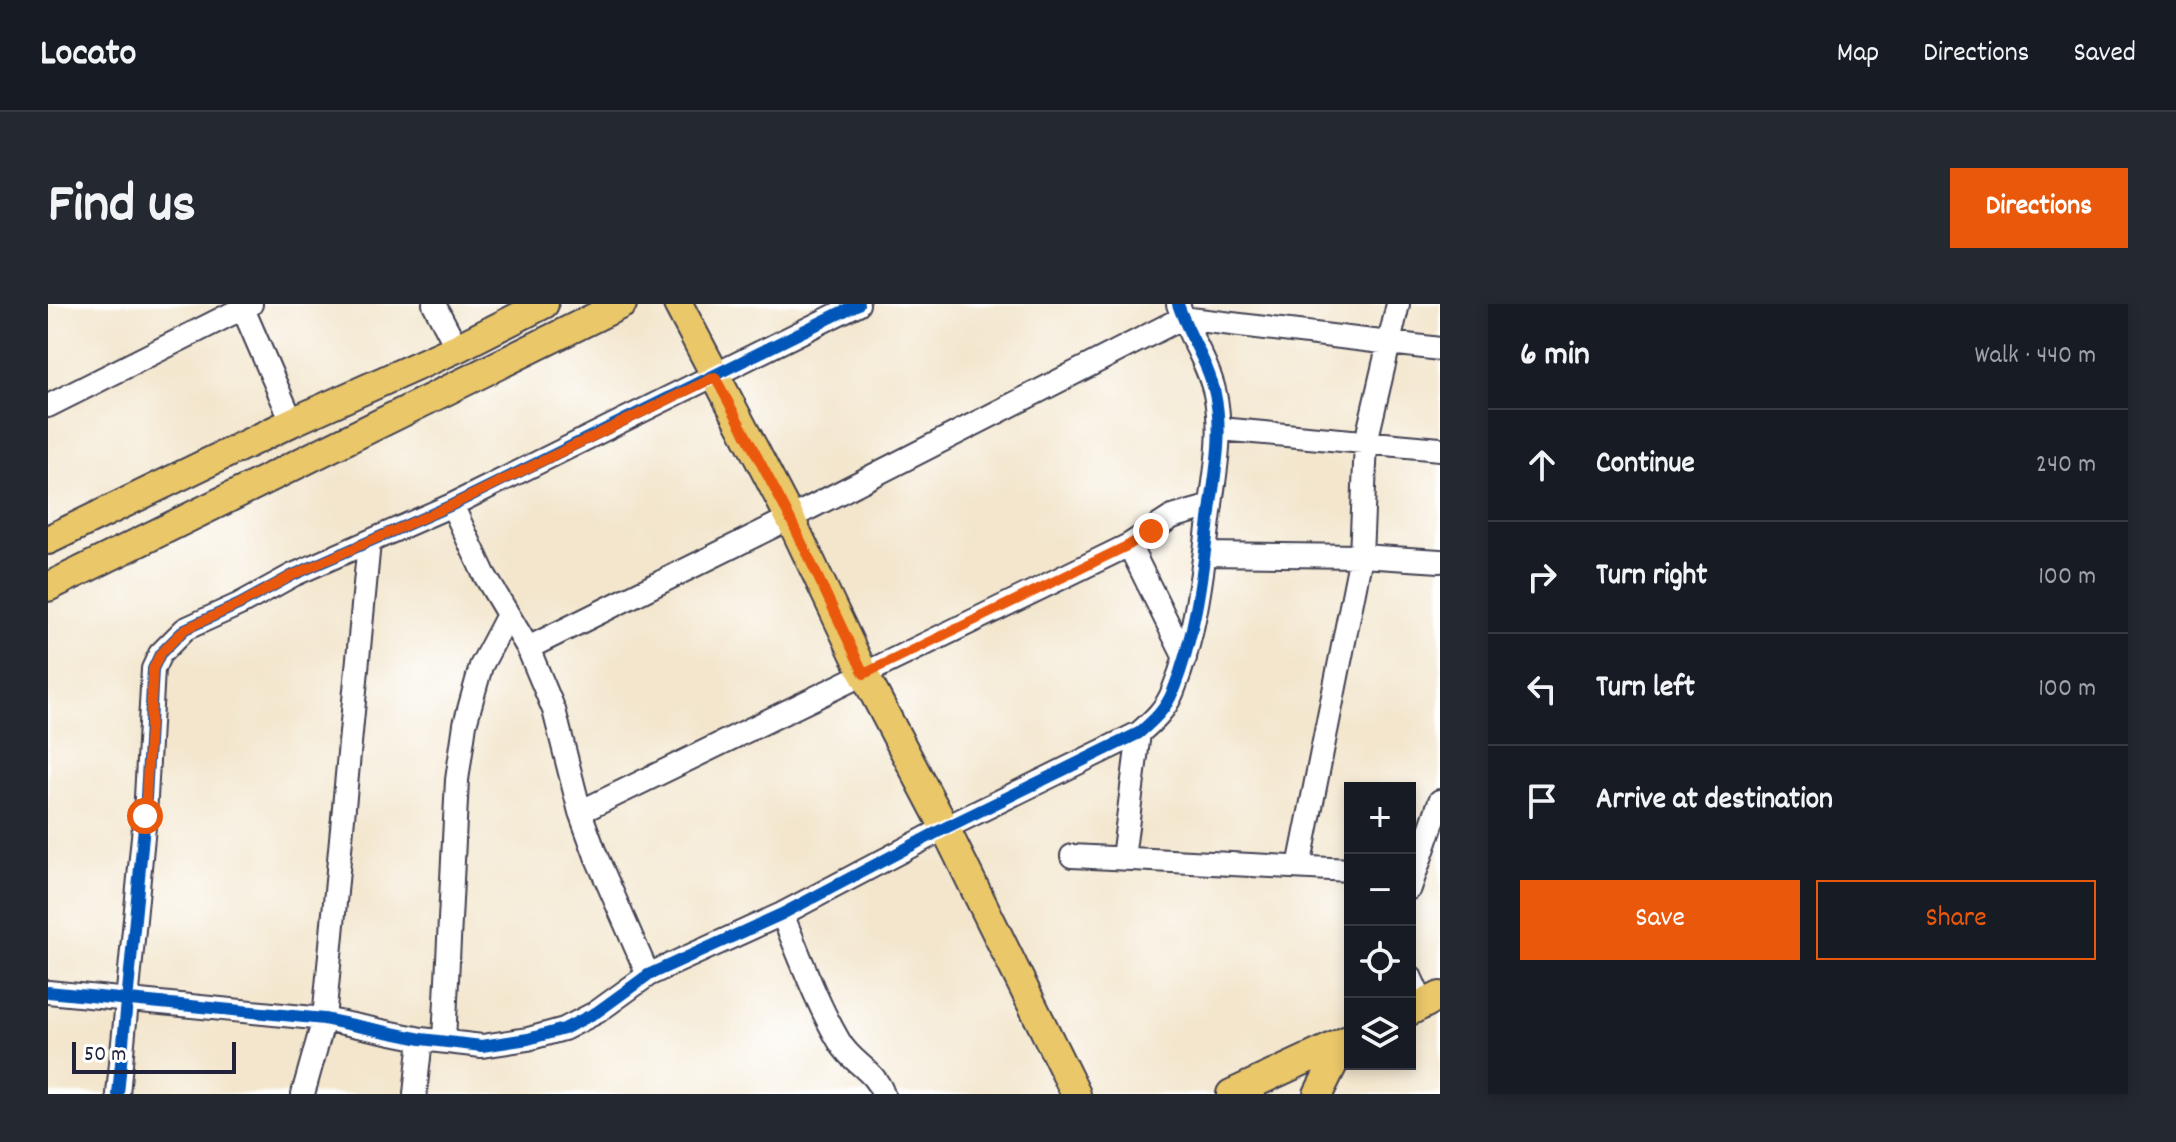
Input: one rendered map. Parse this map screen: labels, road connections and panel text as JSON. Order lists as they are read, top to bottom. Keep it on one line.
{"scale_bar":"50 m","page":{"header":"Locato","nav":["Map","Directions","Saved"],"title":"Find us","buttons":["Directions",["Save","Share"]],"heading":["6 min","Walk · 440 m"],"list":[["Continue","240 m"],["Turn right","100 m"],["Turn left","100 m"],"Arrive at destination"],"map_buttons":["+","−"],"scale":"50 m"}}
